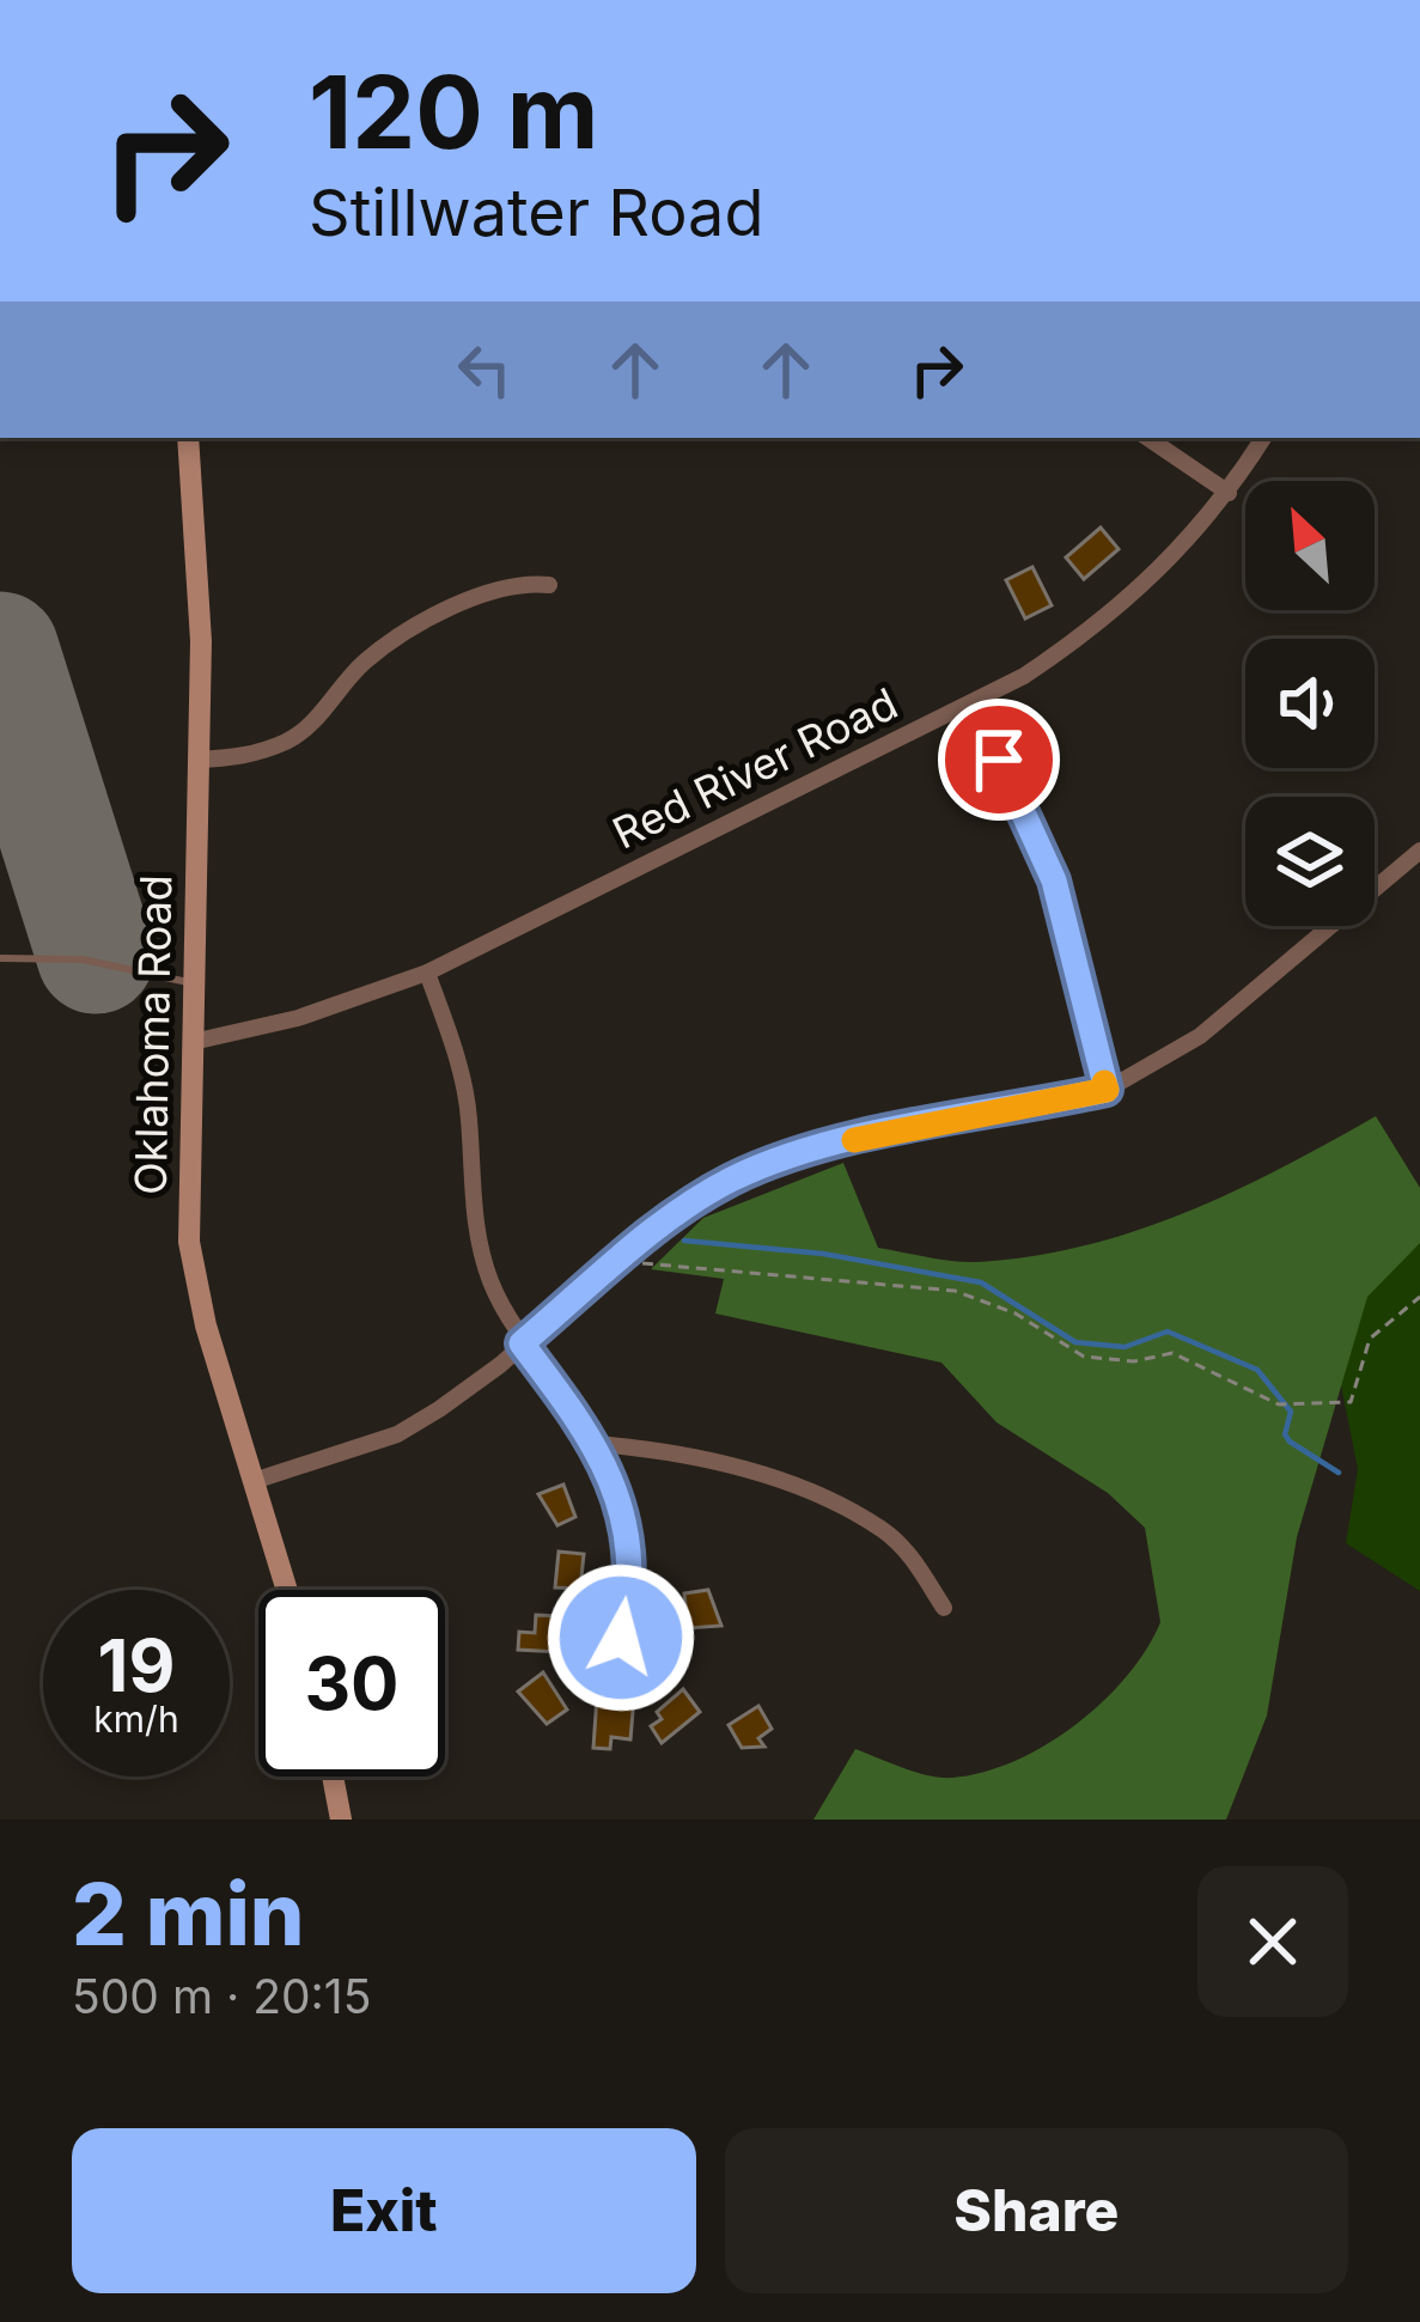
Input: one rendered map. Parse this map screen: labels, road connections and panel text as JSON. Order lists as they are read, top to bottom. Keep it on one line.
{"streets":{"street":["Red River Road","Oklahoma Road"]},"crossings":[["Red River Road","Oklahoma Road"]],"north":"top left","page":{"turn":["120 m","Stillwater Road"],"speed":"19 km/h","limit":"30","heading":["2 min","500 m · 20:15"],"buttons":["Exit","Share"]}}
